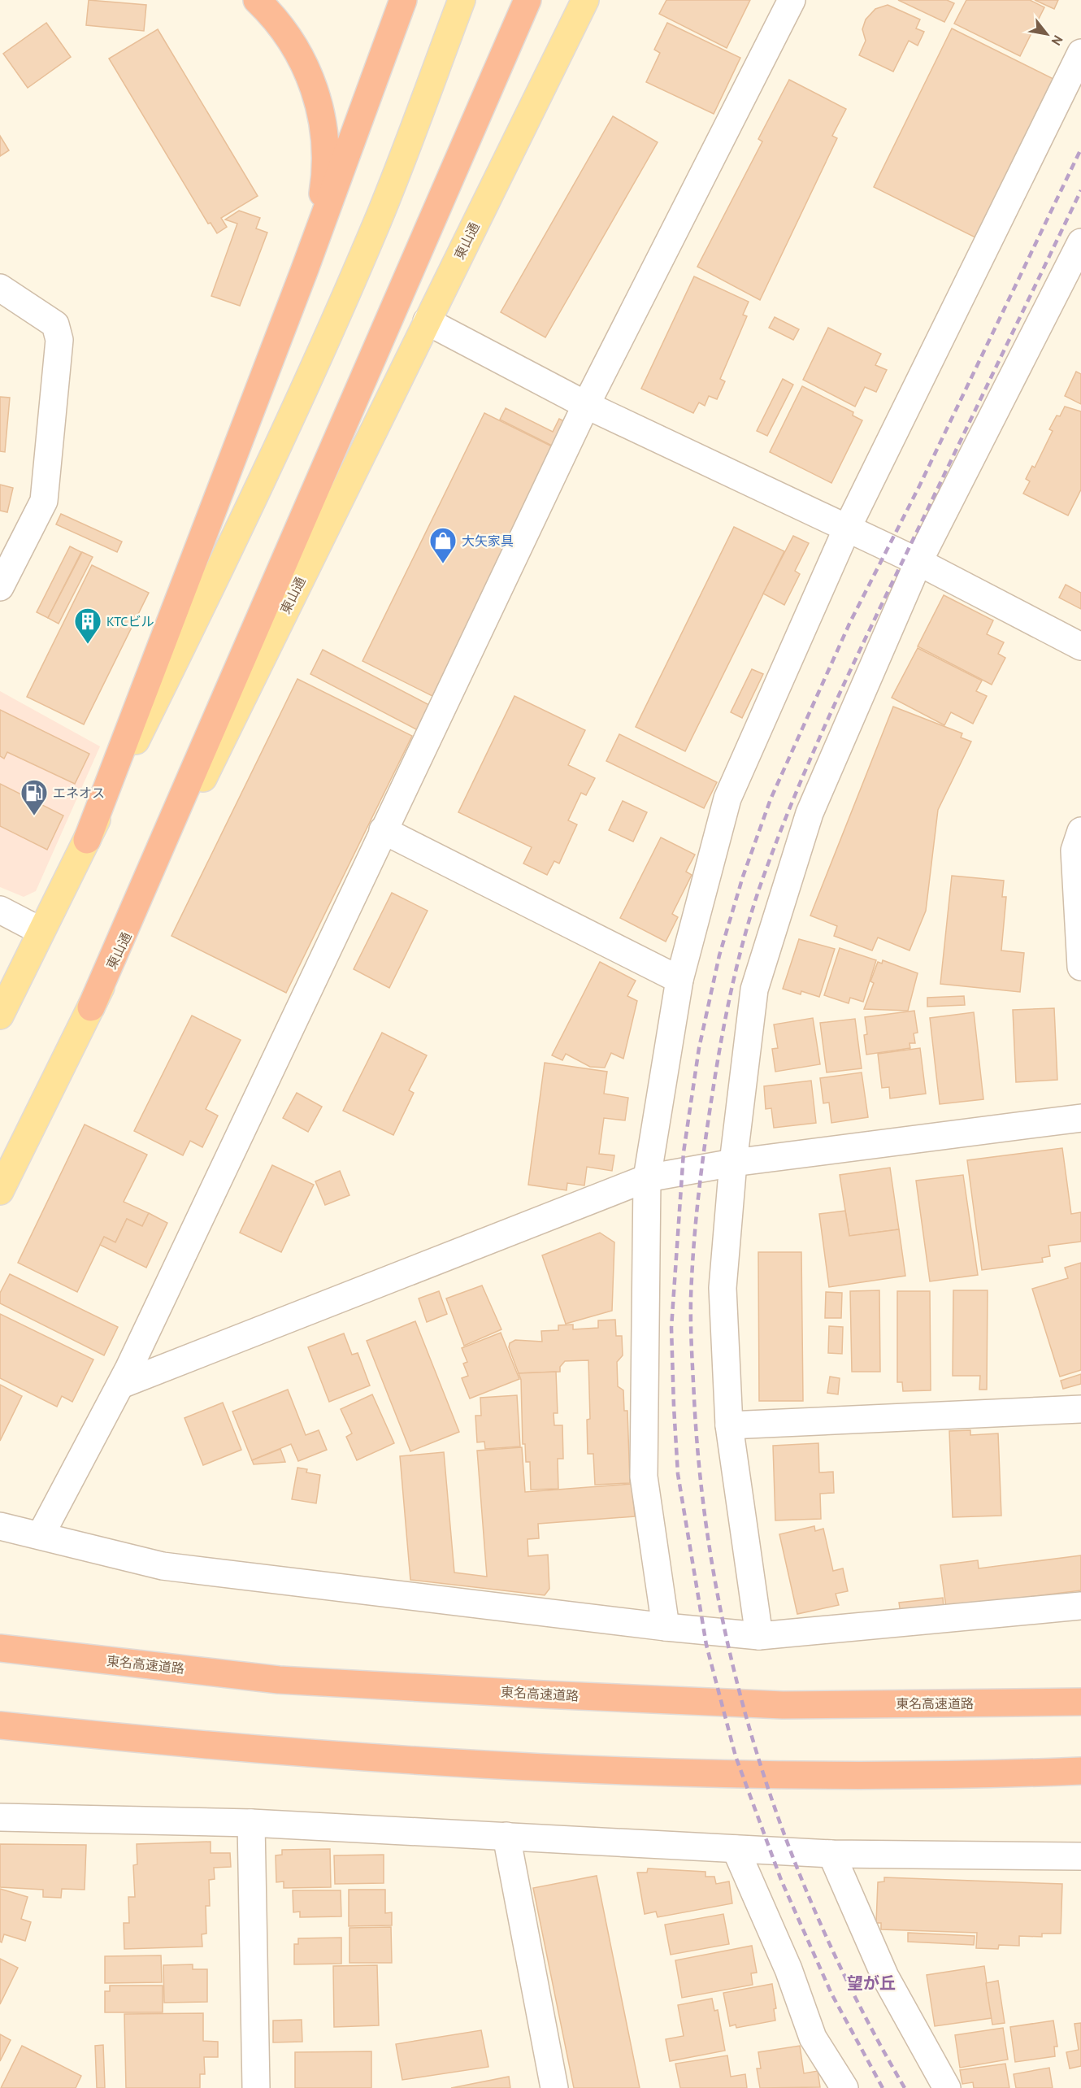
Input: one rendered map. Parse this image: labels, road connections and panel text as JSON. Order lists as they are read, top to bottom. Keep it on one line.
{"streets":{"highway":["東名高速道路"],"main road":["東山通"]},"districts":["望が丘"],"places":{"shop":["大矢家具"],"building":["KTCビル"],"fuel station":["エネオス"]},"north":"bottom right"}
